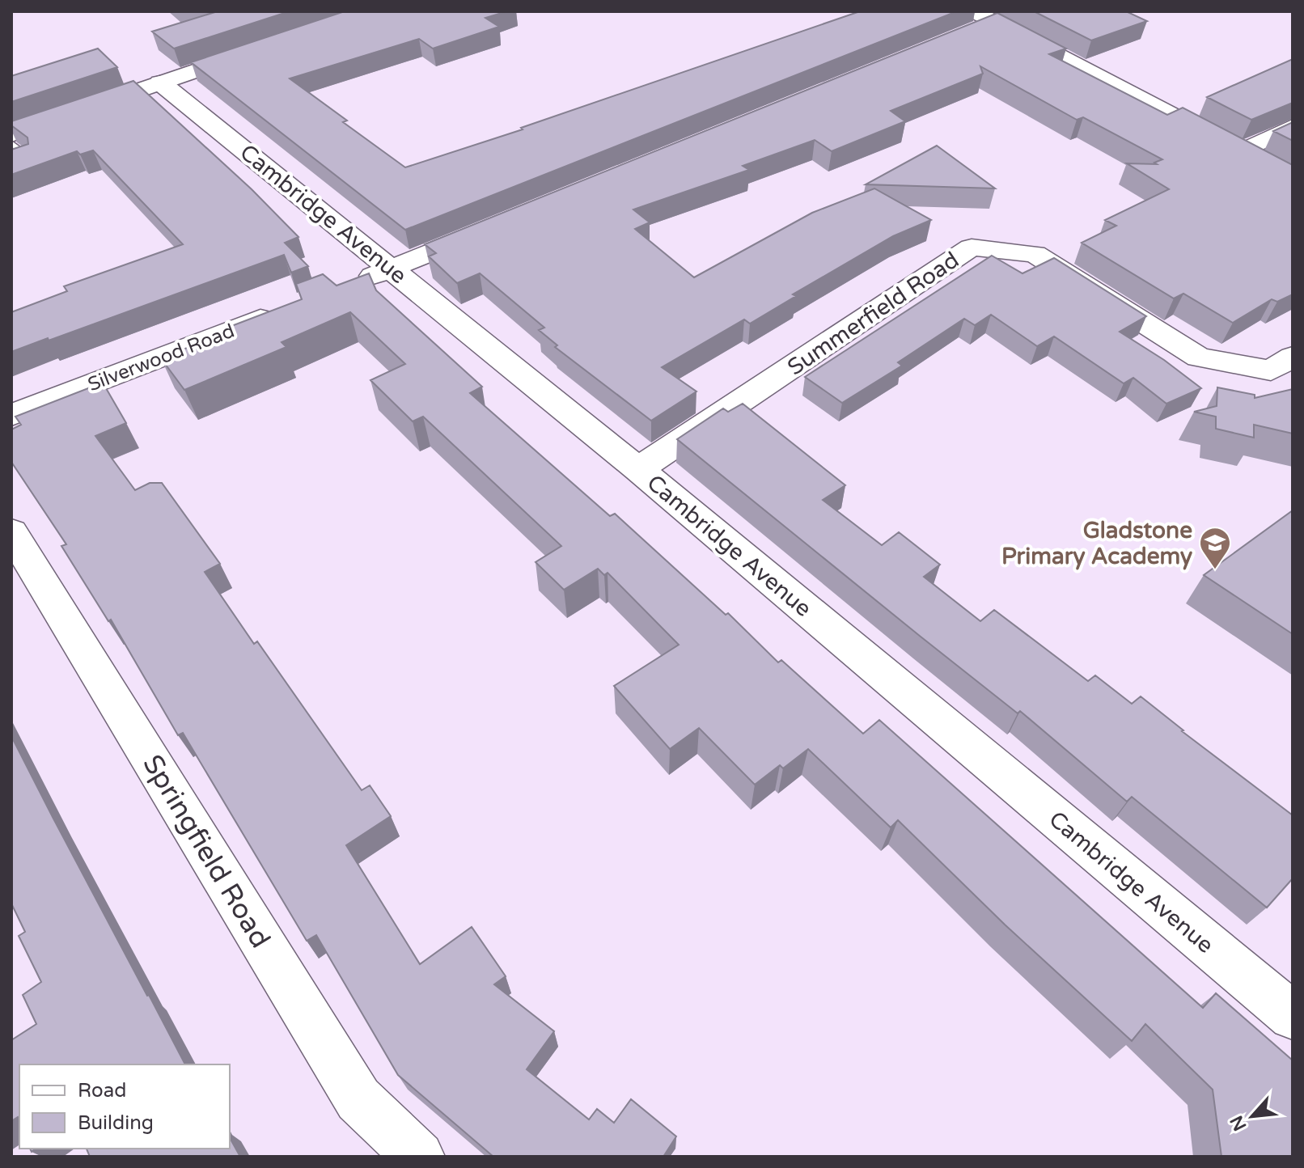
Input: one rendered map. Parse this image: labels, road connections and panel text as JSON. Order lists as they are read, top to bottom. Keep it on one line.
{"streets":{"street":["Cambridge Avenue","Summerfield Road","Silverwood Road","Springfield Road"]},"crossings":[["Cambridge Avenue","Summerfield Road"]],"places":{"school or university":["Gladstone Primary Academy"]},"legend":["Road","Building"],"north":"bottom left"}
